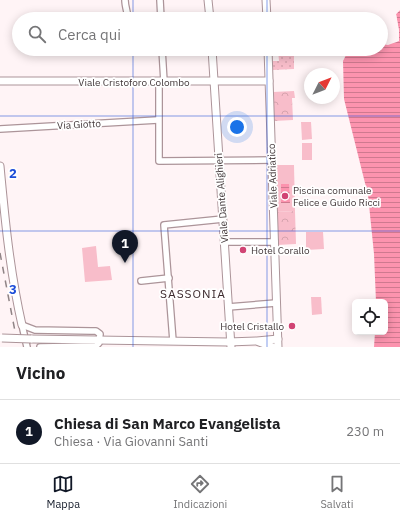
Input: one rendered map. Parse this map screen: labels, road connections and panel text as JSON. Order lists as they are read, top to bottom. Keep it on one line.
{"streets":{"street":["Viale Cristoforo Colombo","Via Giotto","Viale Adriatico","Viale Dante Alighieri"]},"crossings":[["Viale Cristoforo Colombo","Viale Adriatico"],["Viale Cristoforo Colombo","Viale Dante Alighieri"]],"districts":["SASSONIA"],"places":["Piscina comunale Felice e Guido Ricci","Hotel Corallo","Hotel Cristallo"],"north":"top right","page":{"search":"Cerca qui","pins":"1","heading":"Vicino","list":[{"mark":"1","name":"Chiesa di San Marco Evangelista","note":"Chiesa · Via Giovanni Santi","value":"230 m"}],"nav":["Mappa","Indicazioni","Salvati"]},"grid":{"rows":["2","3"]}}
